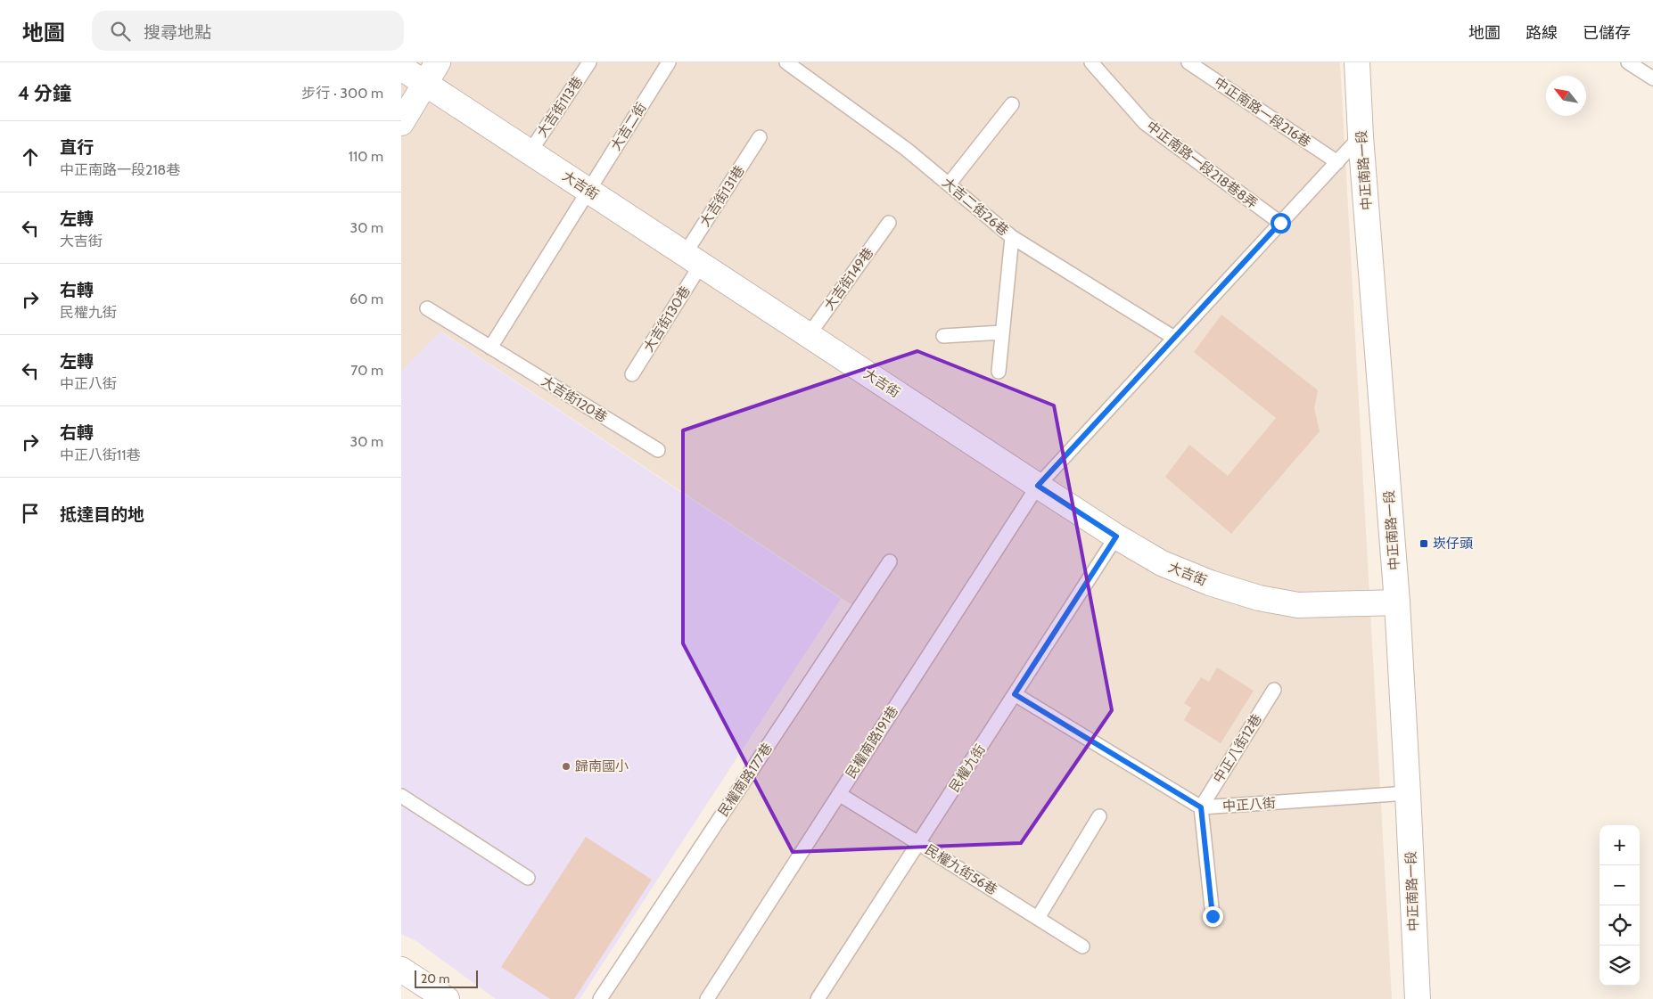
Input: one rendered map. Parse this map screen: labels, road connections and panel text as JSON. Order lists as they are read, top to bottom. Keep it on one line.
{"streets":{"street":["中正南路一段","大吉街"],"lane":["大吉街113巷","中正南路一段216巷","大吉二街","中正南路一段218巷8弄","大吉街131巷","大吉二街26巷","大吉街149巷","大吉街130巷","大吉街120巷","民權南路191巷","中正八街12巷","民權九街","民權南路177巷","中正八街","民權九街56巷"]},"crossings":[["大吉街113巷","大吉街"],["中正南路一段216巷","民權南路191巷"],["大吉二街","大吉街"],["中正南路一段218巷8弄","民權南路191巷"],["中正南路一段","大吉街"],["中正南路一段","民權南路191巷"],["中正南路一段","中正八街"],["大吉街","大吉街131巷"],["大吉街","大吉街149巷"],["大吉街","大吉街130巷"],["大吉街","民權南路191巷"],["大吉街","民權九街"],["大吉街131巷","大吉街130巷"],["大吉二街26巷","民權南路191巷"],["民權南路191巷","民權九街56巷"],["中正八街12巷","中正八街"],["民權九街","民權九街56巷"]],"places":{"transit":["崁仔頭"],"other":["歸南國小"]},"scale_bar":"20 m","north":"top left","page":{"header":"地圖","search":"搜尋地點","nav":["地圖","路線","已儲存"],"heading":["4 分鐘","步行 · 300 m"],"list":[["直行","中正南路一段218巷","110 m"],["左轉","大吉街","30 m"],["右轉","民權九街","60 m"],["左轉","中正八街","70 m"],["右轉","中正八街11巷","30 m"],"抵達目的地"],"map_buttons":["+","−"],"scale":"20 m"}}
